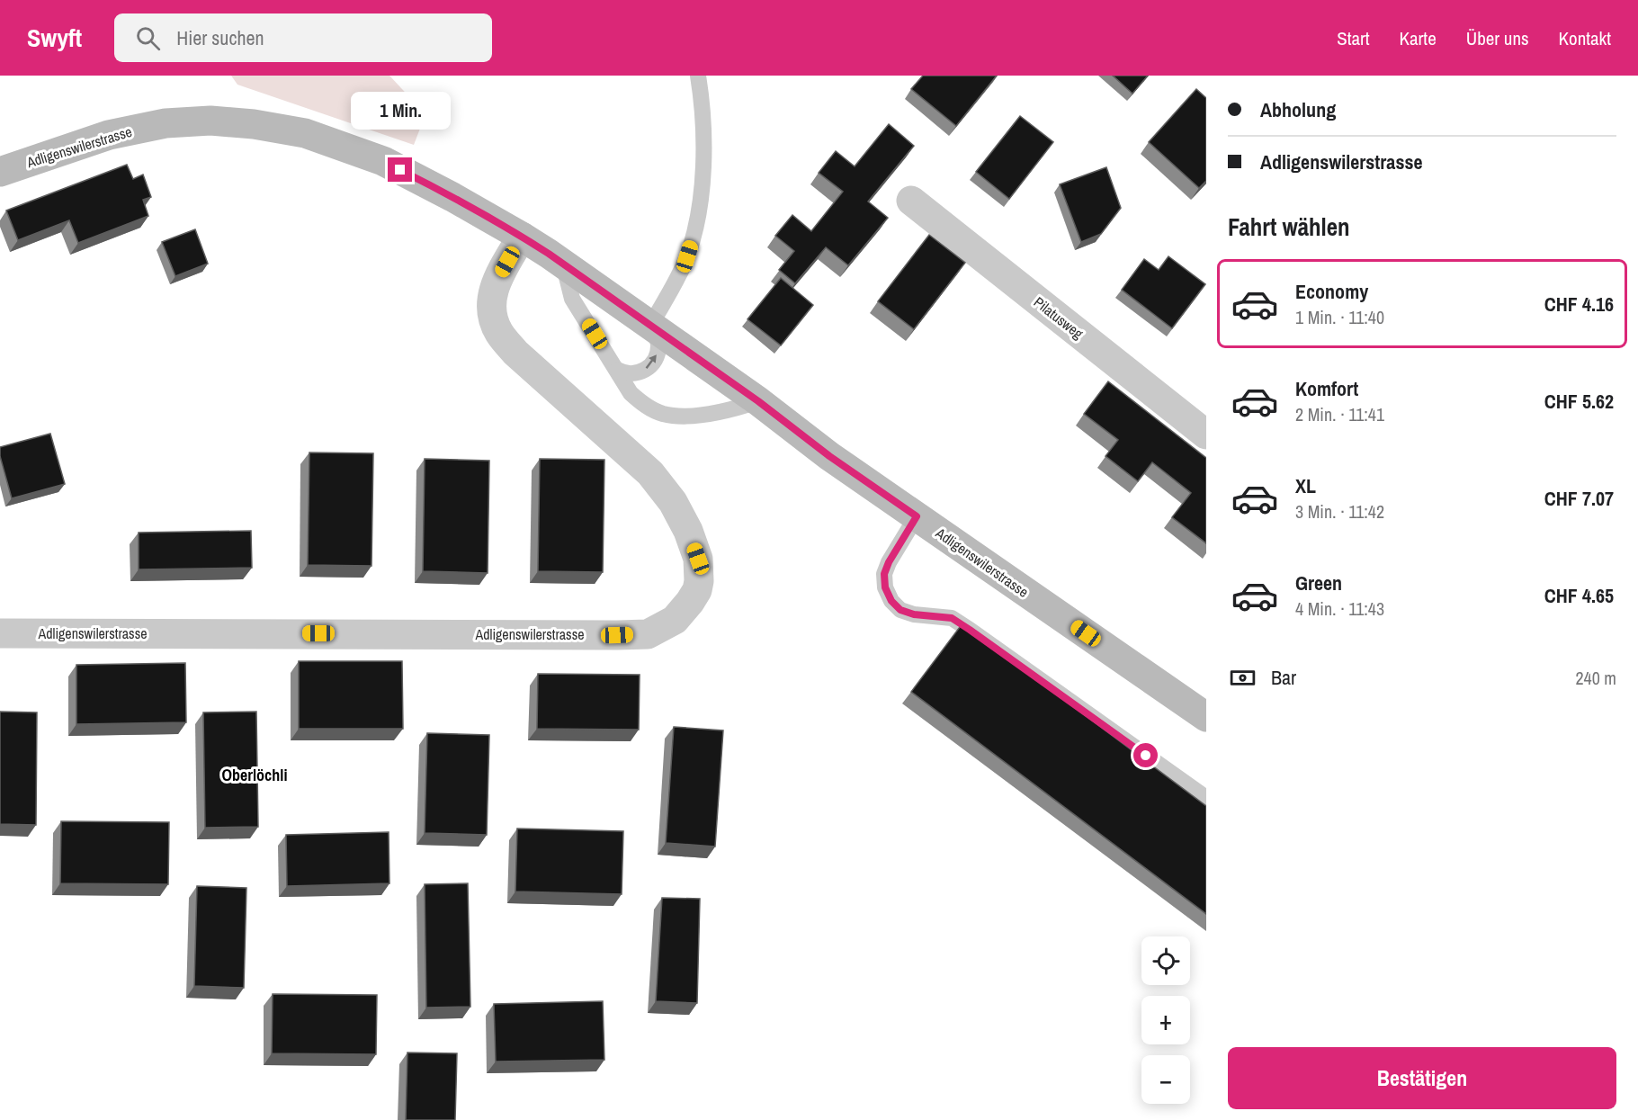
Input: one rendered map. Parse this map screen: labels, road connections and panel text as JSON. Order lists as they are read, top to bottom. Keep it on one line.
{"streets":{"main road":["Adligenswilerstrasse"],"street":["Pilatusweg"]},"districts":["Oberlöchli"],"page":{"header":"Swyft","search":"Hier suchen","nav":["Start","Karte","Über uns","Kontakt"],"banner":["Abholung","Adligenswilerstrasse"],"bubble":"1 Min.","heading":"Fahrt wählen","list":[{"name":"Economy","note":"1 Min. · 11:40","value":"CHF 4.16"},{"name":"Komfort","note":"2 Min. · 11:41","value":"CHF 5.62"},{"name":"XL","note":"3 Min. · 11:42","value":"CHF 7.07"},{"name":"Green","note":"4 Min. · 11:43","value":"CHF 4.65"}],"pay":["Bar","240 m"],"map_buttons":["+","−"],"buttons":"Bestätigen"}}
